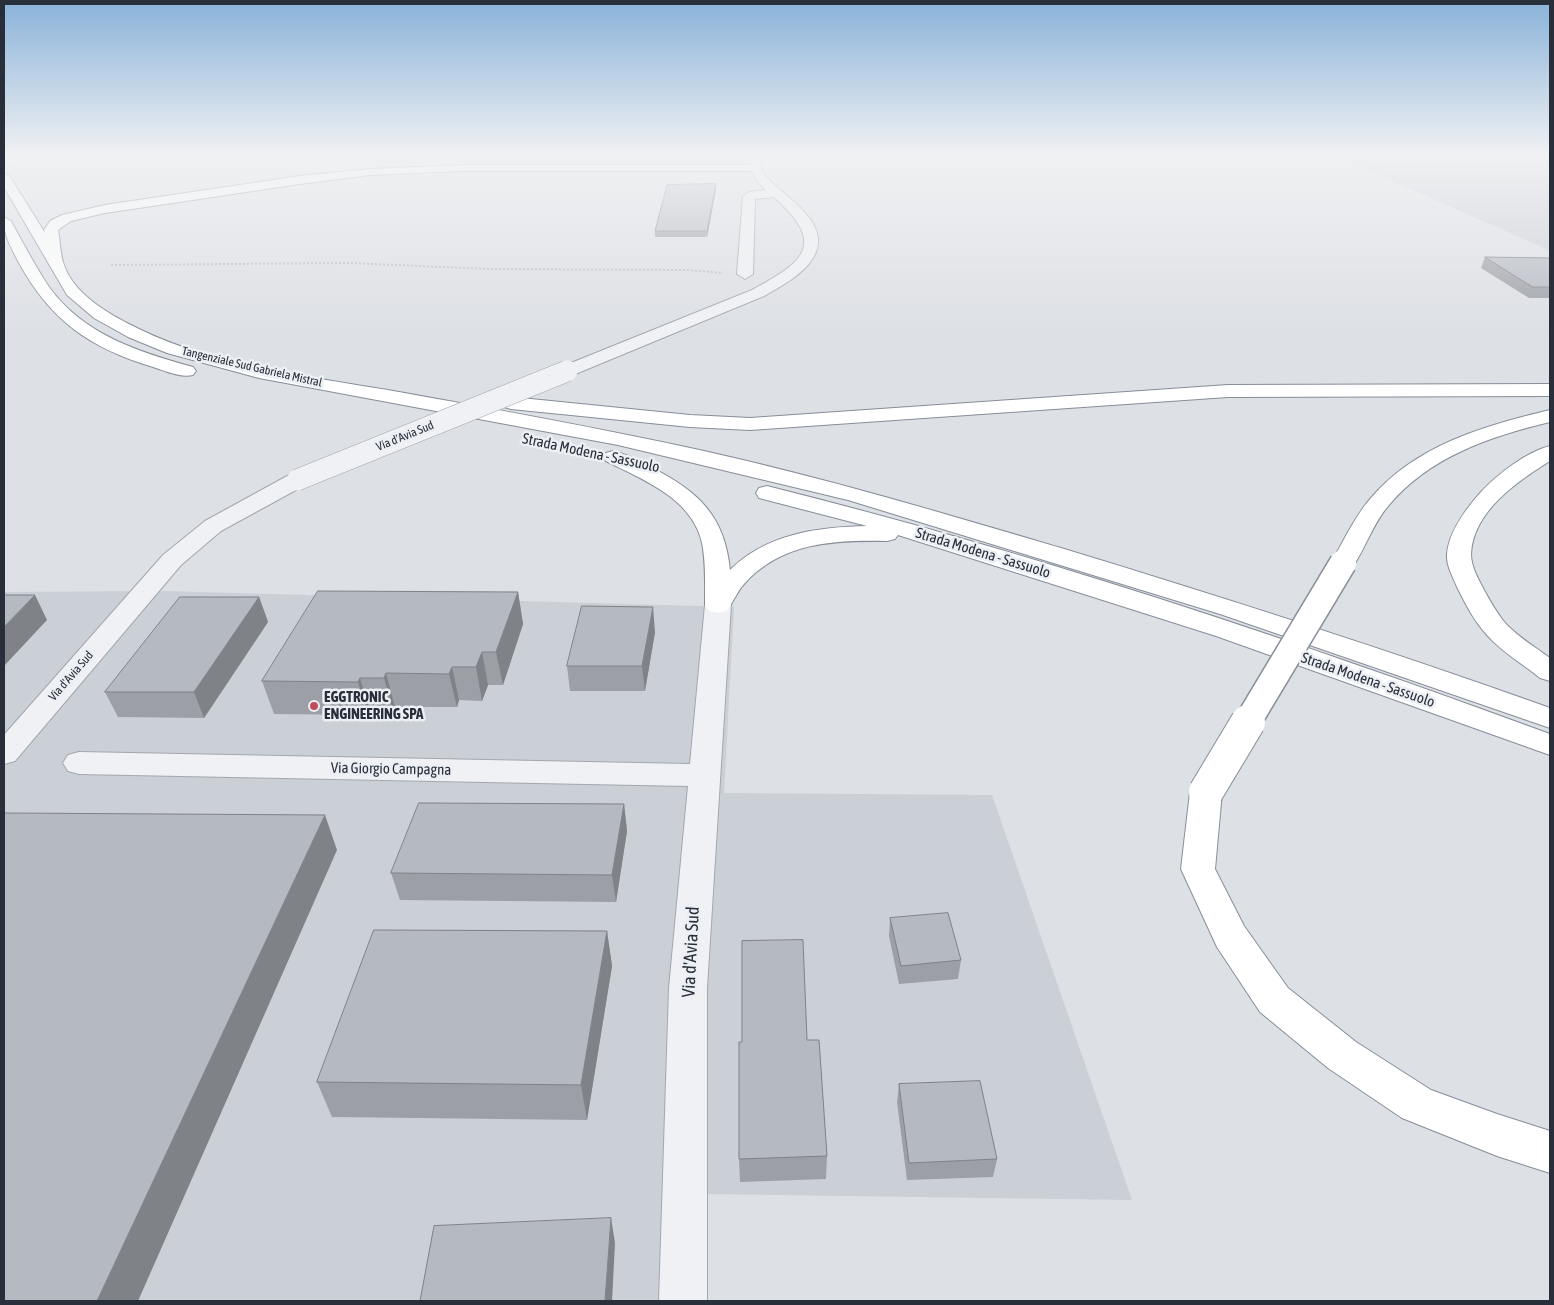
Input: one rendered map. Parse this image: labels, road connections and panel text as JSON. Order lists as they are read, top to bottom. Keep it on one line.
{"streets":{"highway":["Tangenziale Sud Gabriela Mistral","Strada Modena - Sassuolo"],"street":["Via d'Avia Sud","Via Giorgio Campagna"]},"crossings":[["Tangenziale Sud Gabriela Mistral","Strada Modena - Sassuolo"],["Via d'Avia Sud","Via Giorgio Campagna"]],"places":["EGGTRONIC ENGINEERING SPA"]}
